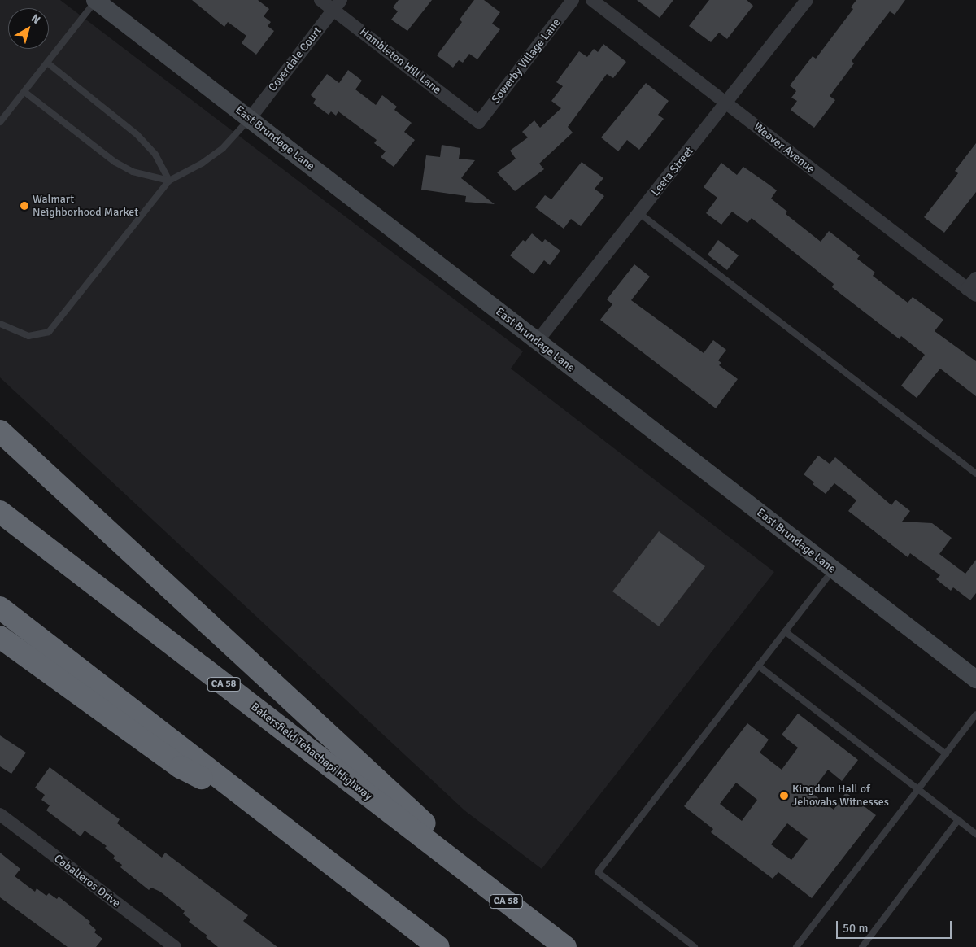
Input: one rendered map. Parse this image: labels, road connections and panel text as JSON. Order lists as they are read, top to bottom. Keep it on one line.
{"streets":{"highway":["CA 58","Bakersfield Tehachapi Highway"],"main road":["East Brundage Lane"],"street":["Coverdale Court","Hambleton Hill Lane","Sowerby Village Lane","Weaver Avenue","Leeta Street","Caballeros Drive"]},"crossings":[["Coverdale Court","Hambleton Hill Lane"],["Coverdale Court","East Brundage Lane"],["Hambleton Hill Lane","Sowerby Village Lane"],["East Brundage Lane","Leeta Street"],["Weaver Avenue","Leeta Street"]],"places":["Walmart Neighborhood Market","Kingdom Hall of Jehovahs Witnesses"],"scale_bar":"50 m","north":"top right"}
